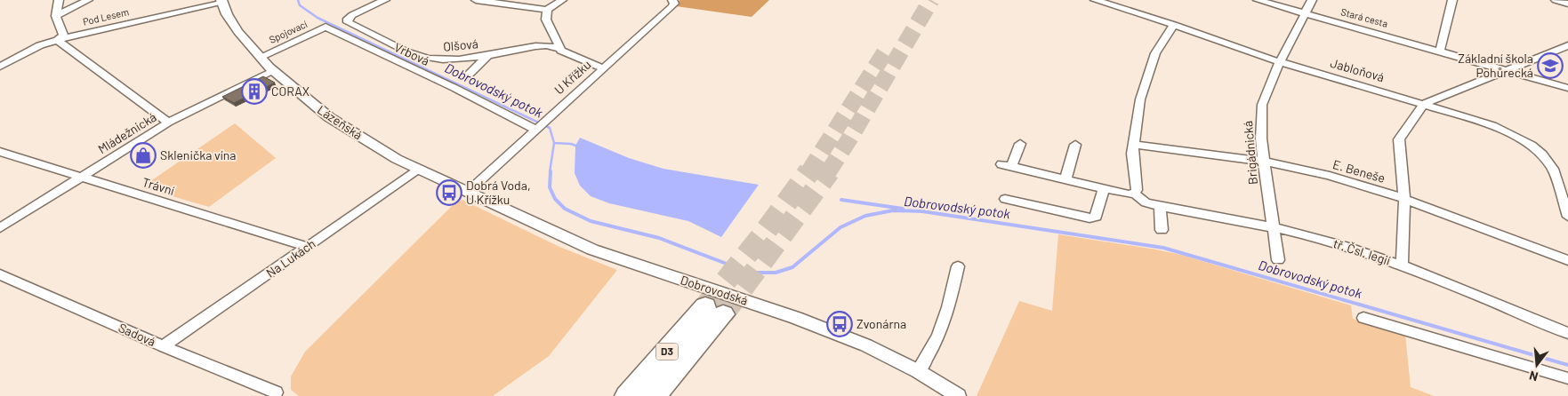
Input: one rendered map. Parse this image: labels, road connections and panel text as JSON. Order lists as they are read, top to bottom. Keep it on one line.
{"streets":{"highway":["D3"],"street":["Pod Lesem","Stará cesta","Spojovací","Olšová","Vrbová","Jabloňová","U Křížku","Lázeňská","Mládežnická","Brigádnická","E. Beneše","Trávní","tř. Čsl. legií","Na Lukách","Dobrovodská","Sadová"]},"crossings":[["Pod Lesem","Lázeňská"],["Stará cesta","Brigádnická"],["Spojovací","Vrbová"],["Spojovací","Lázeňská"],["Vrbová","U Křížku"],["Jabloňová","Brigádnická"],["U Křížku","Lázeňská"],["U Křížku","Dobrovodská"],["Lázeňská","Mládežnická"],["Lázeňská","Na Lukách"],["Lázeňská","Dobrovodská"],["Mládežnická","Trávní"],["Brigádnická","E. Beneše"],["Brigádnická","tř. Čsl. legií"],["Trávní","Na Lukách"],["Na Lukách","Sadová"]],"water":["Dobrovodský potok"],"places":{"school or university":["Základní škola Pohůrecká"],"building":["CORAX"],"shop":["Sklenička vína"],"bus stop":["Dobrá Voda, U Křížku","Zvonárna"]},"north":"bottom"}
